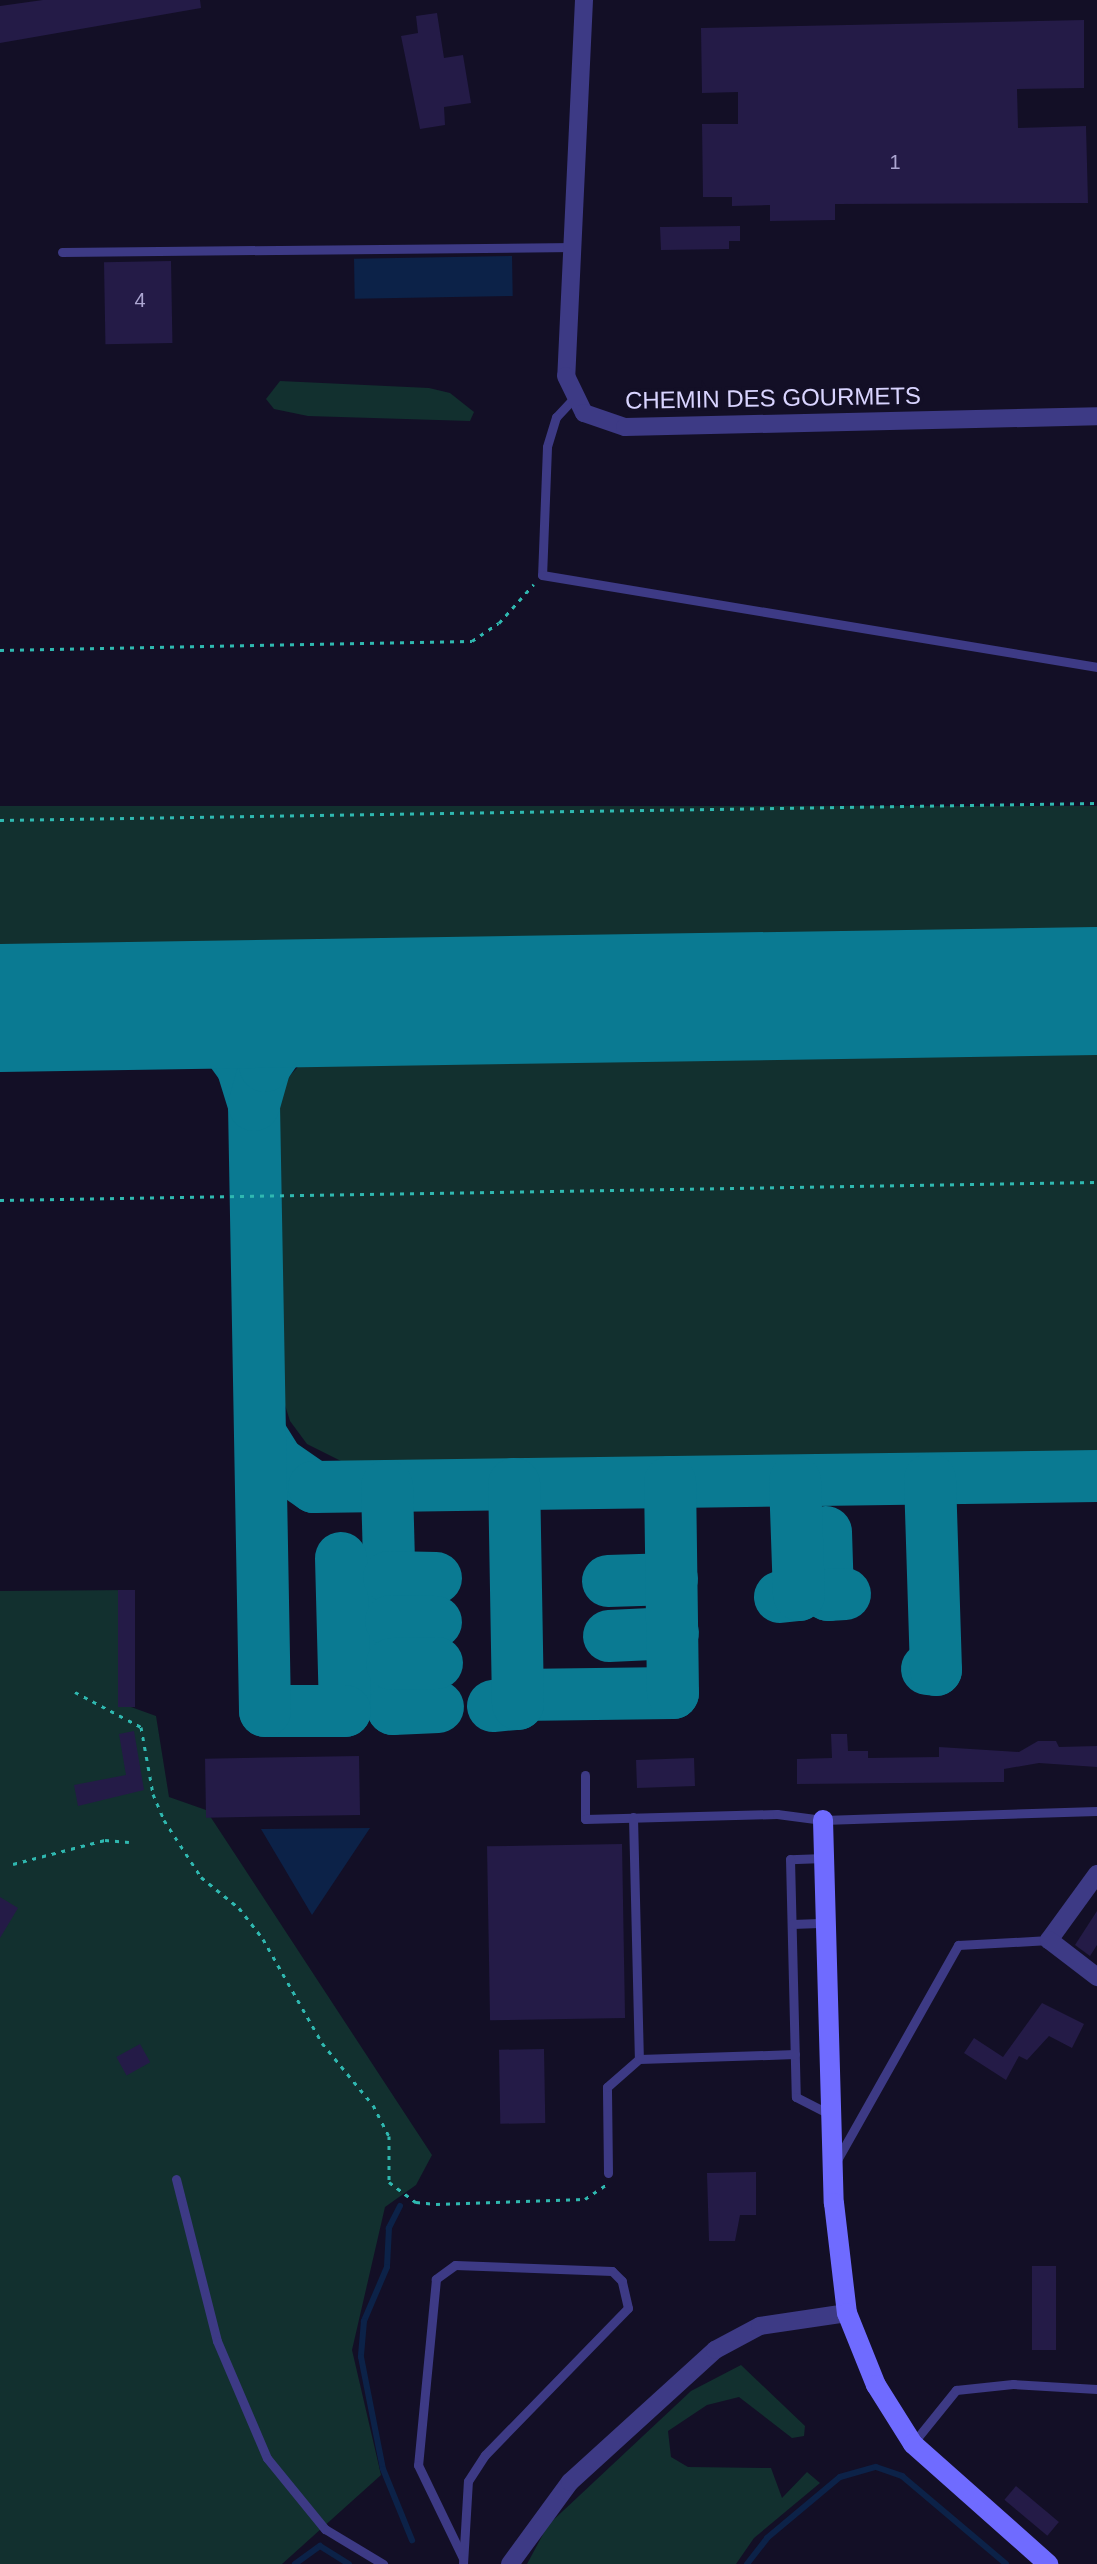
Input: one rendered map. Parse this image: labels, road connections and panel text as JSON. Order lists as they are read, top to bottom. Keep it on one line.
{"streets":{"street":["CHEMIN DES GOURMETS"]},"house_numbers":["1","4"]}
